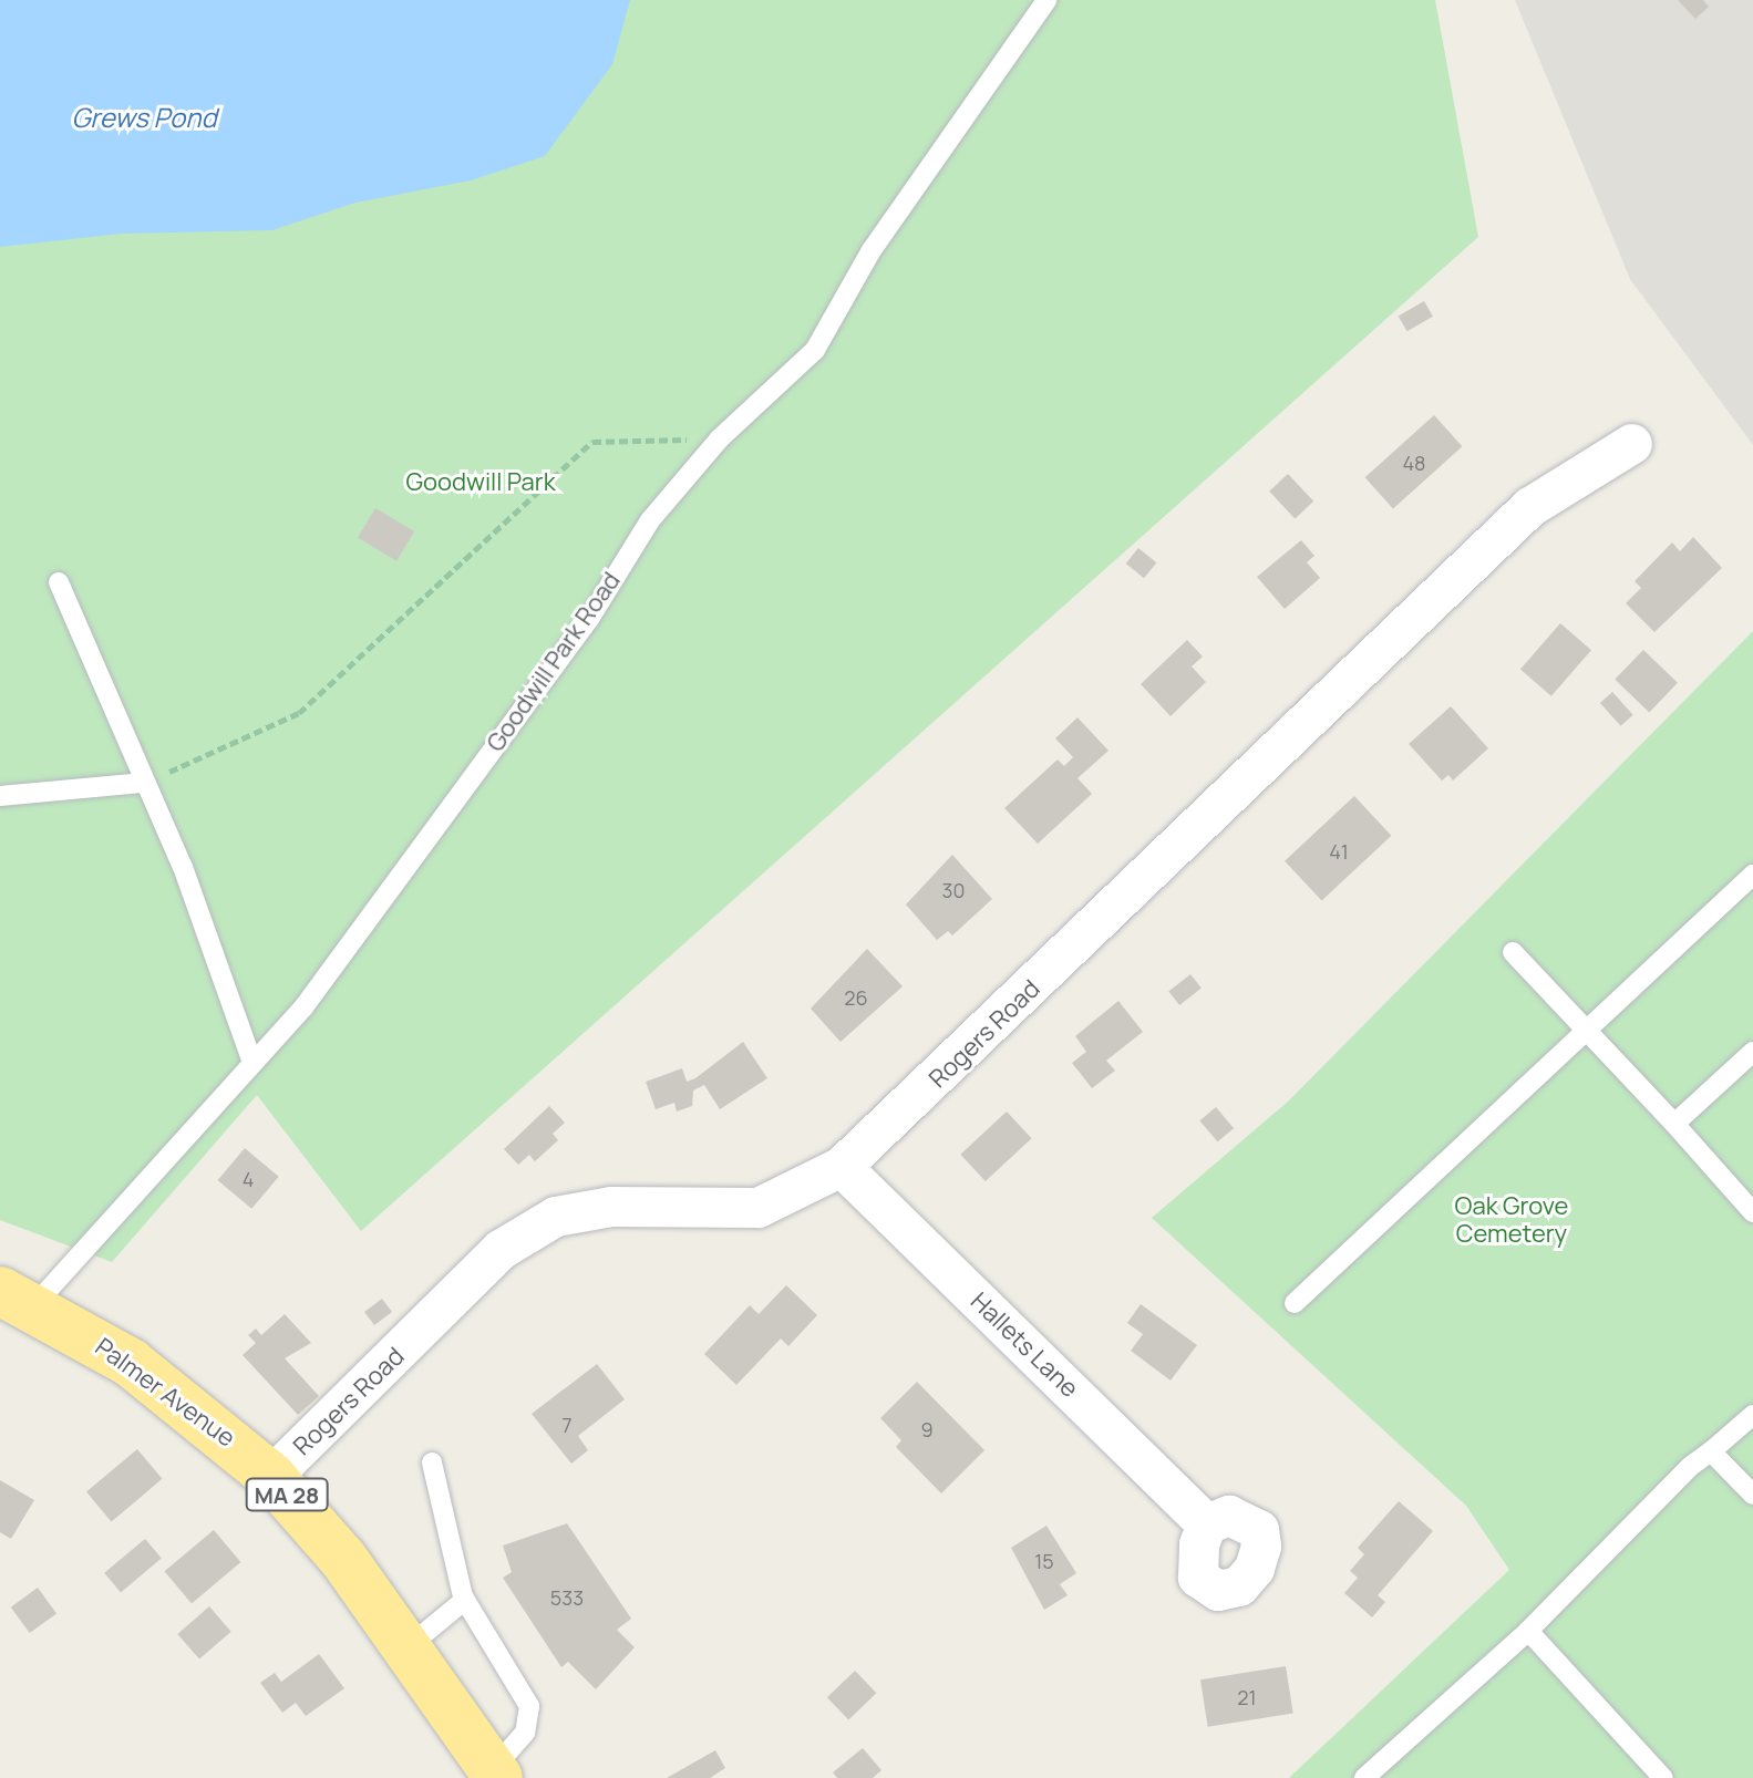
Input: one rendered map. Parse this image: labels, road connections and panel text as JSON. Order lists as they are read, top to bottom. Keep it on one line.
{"streets":{"highway":["Palmer Avenue","MA 28"],"street":["Rogers Road","Hallets Lane"],"lane":["Goodwill Park Road"]},"crossings":[["Goodwill Park Road","Palmer Avenue"],["Rogers Road","Hallets Lane"],["Rogers Road","Palmer Avenue"]],"water":["Grews Pond"],"parks":["Goodwill Park","Oak Grove Cemetery"],"house_numbers":["48","41","30","26","4","7","9","15","533","21"]}
